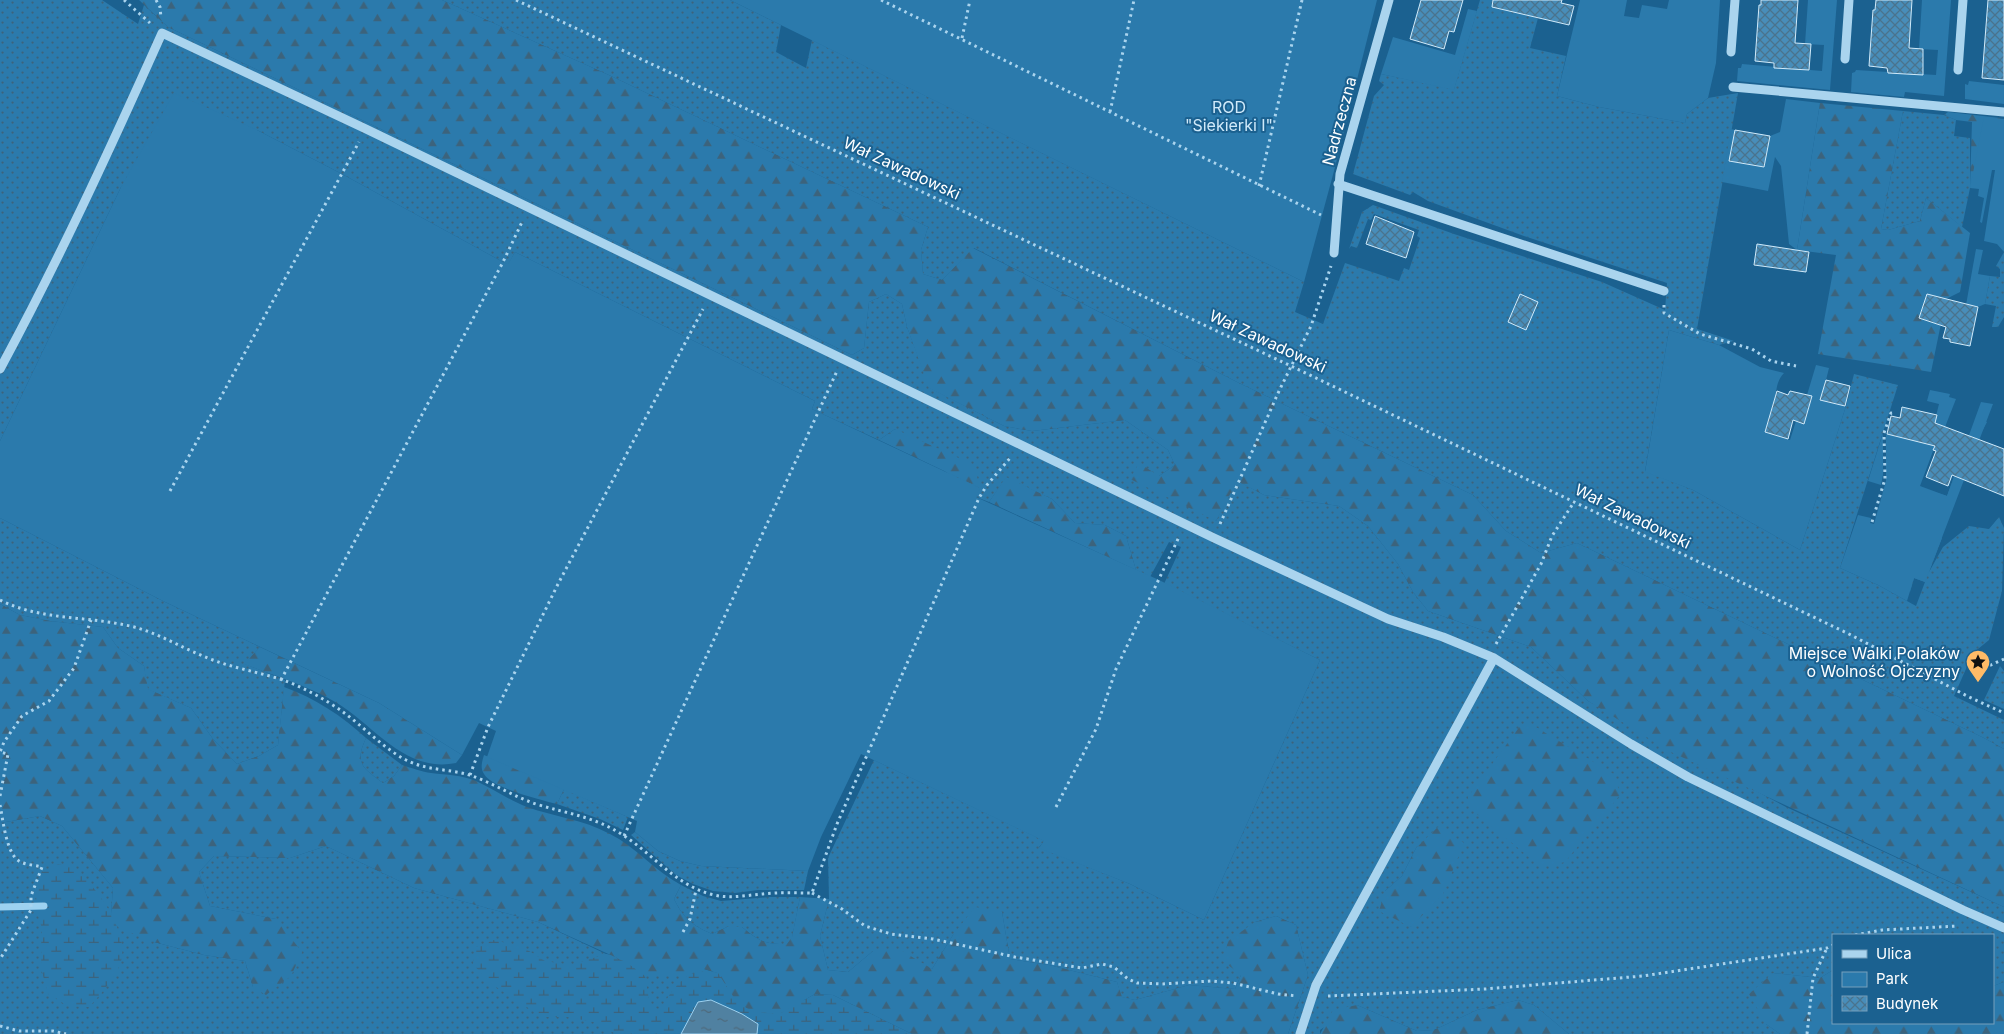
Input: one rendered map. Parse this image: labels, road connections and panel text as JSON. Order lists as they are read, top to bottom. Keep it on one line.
{"streets":{"street":["Nadrzeczna"],"path":["Wał Zawadowski"]},"parks":["ROD \"Siekierki I\""],"places":{"place":["Miejsce Walki Polaków o Wolność Ojczyzny"]},"legend":["Ulica","Park","Budynek"]}
